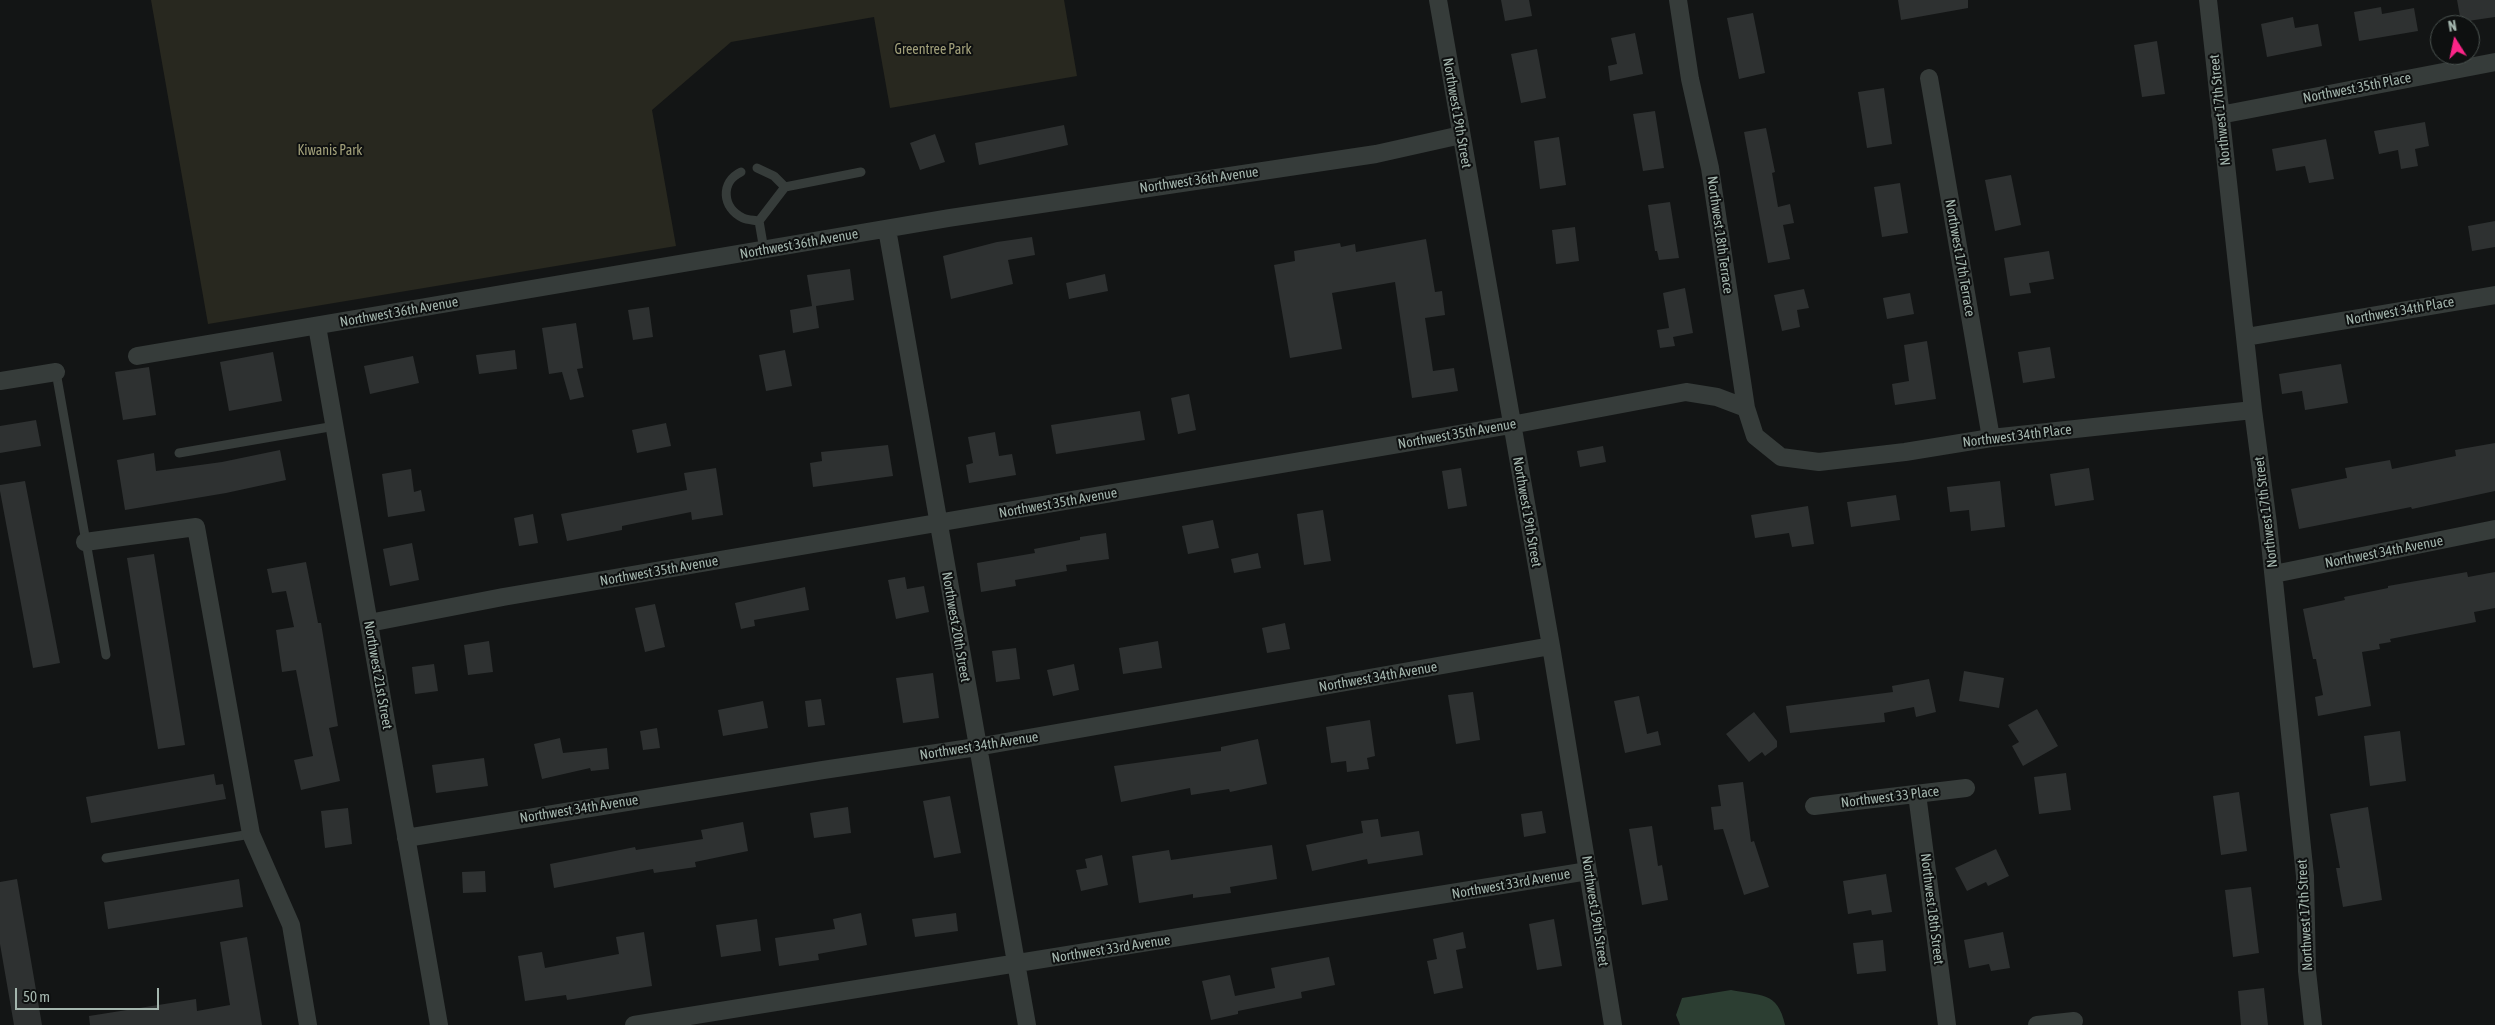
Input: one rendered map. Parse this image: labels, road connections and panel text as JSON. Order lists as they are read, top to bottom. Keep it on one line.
{"streets":{"street":["Northwest 35th Place","Northwest 17th Street","Northwest 19th Street","Northwest 36th Avenue","Northwest 18th Terrace","Northwest 17th Terrace","Northwest 34th Place","Northwest 35th Avenue","Northwest 34th Avenue","Northwest 20th Street","Northwest 21st Street","Northwest 33 Place","Northwest 33rd Avenue","Northwest 18th Street"]},"crossings":[["Northwest 35th Place","Northwest 17th Street"],["Northwest 17th Street","Northwest 34th Place"],["Northwest 17th Street","Northwest 34th Avenue"],["Northwest 19th Street","Northwest 36th Avenue"],["Northwest 19th Street","Northwest 35th Avenue"],["Northwest 19th Street","Northwest 34th Avenue"],["Northwest 19th Street","Northwest 33rd Avenue"],["Northwest 36th Avenue","Northwest 20th Street"],["Northwest 36th Avenue","Northwest 21st Street"],["Northwest 18th Terrace","Northwest 34th Place"],["Northwest 18th Terrace","Northwest 35th Avenue"],["Northwest 17th Terrace","Northwest 34th Place"],["Northwest 35th Avenue","Northwest 20th Street"],["Northwest 35th Avenue","Northwest 21st Street"],["Northwest 34th Avenue","Northwest 20th Street"],["Northwest 34th Avenue","Northwest 21st Street"],["Northwest 20th Street","Northwest 33rd Avenue"],["Northwest 33 Place","Northwest 18th Street"]],"parks":["Greentree Park","Kiwanis Park"],"scale_bar":"50 m","north":"top"}
